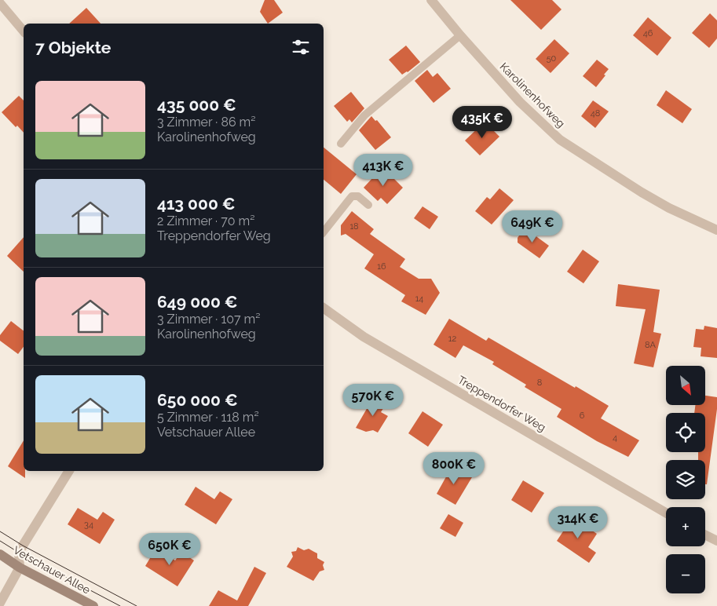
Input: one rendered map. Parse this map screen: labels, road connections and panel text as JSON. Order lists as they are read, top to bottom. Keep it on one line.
{"streets":{"street":["Karolinenhofweg","Treppendorfer Weg","Vetschauer Allee"]},"house_numbers":["46","50","48","18","16","14","12","8A","8","6","4","34"],"north":"bottom right","page":{"heading":"7 Objekte","list":[{"name":"435 000 €","note":"3 Zimmer · 86 m² · Karolinenhofweg"},{"name":"413 000 €","note":"2 Zimmer · 70 m² · Treppendorfer Weg"},{"name":"649 000 €","note":"3 Zimmer · 107 m² · Karolinenhofweg"},{"name":"650 000 €","note":"5 Zimmer · 118 m² · Vetschauer Allee"}],"price":["435K €","413K €","649K €","570K €","800K €","314K €","650K €"],"map_buttons":["+","−"]}}
